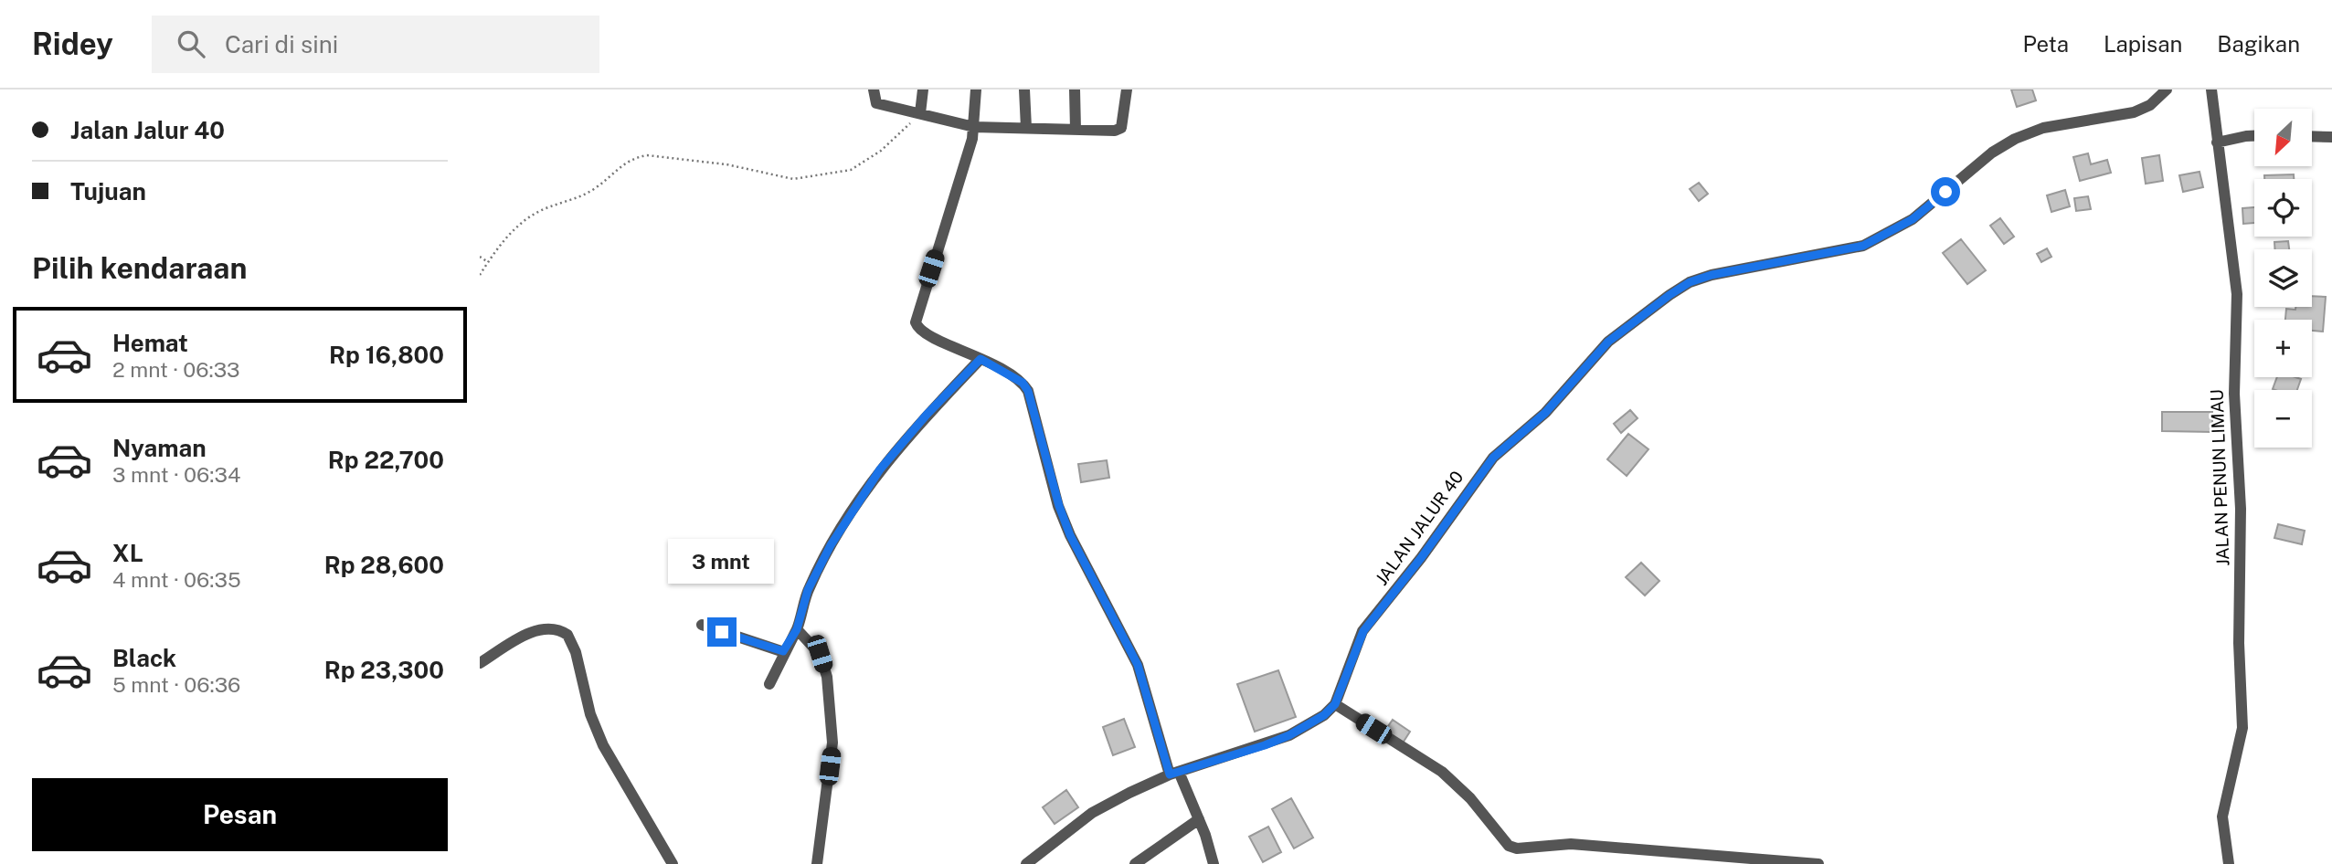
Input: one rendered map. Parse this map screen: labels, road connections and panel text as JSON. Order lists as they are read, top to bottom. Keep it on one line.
{"streets":{"street":["JALAN PENUN LIMAU","JALAN JALUR 40"]},"north":"bottom left","page":{"header":"Ridey","search":"Cari di sini","nav":["Peta","Lapisan","Bagikan"],"banner":["Jalan Jalur 40","Tujuan"],"map_buttons":["+","−"],"heading":"Pilih kendaraan","list":[{"name":"Hemat","note":"2 mnt · 06:33","value":"Rp 16,800"},{"name":"Nyaman","note":"3 mnt · 06:34","value":"Rp 22,700"},{"name":"XL","note":"4 mnt · 06:35","value":"Rp 28,600"},{"name":"Black","note":"5 mnt · 06:36","value":"Rp 23,300"}],"bubble":"3 mnt","buttons":"Pesan"}}
